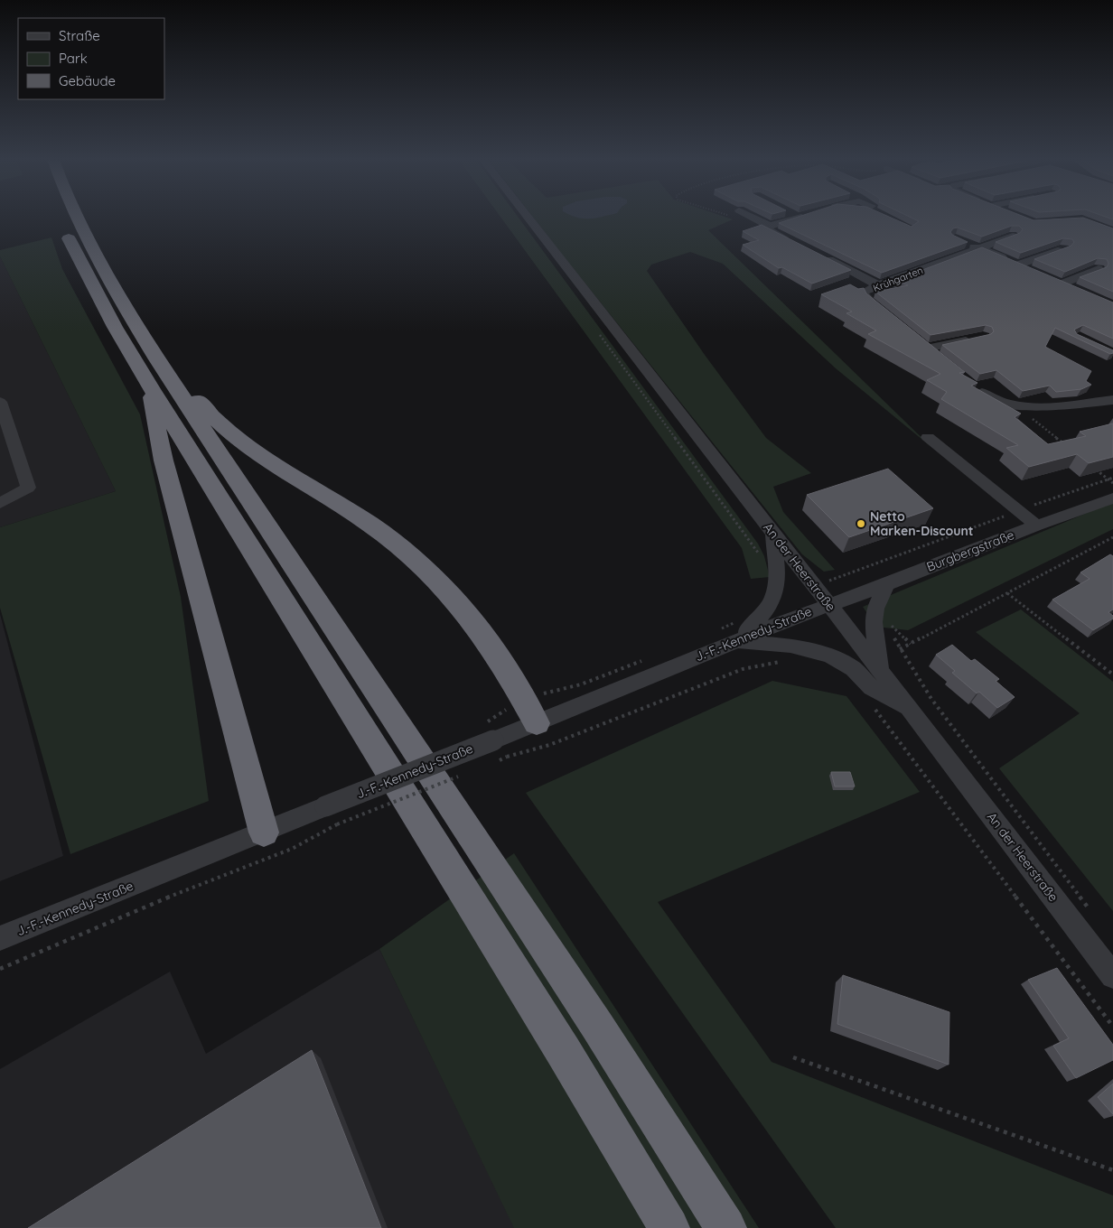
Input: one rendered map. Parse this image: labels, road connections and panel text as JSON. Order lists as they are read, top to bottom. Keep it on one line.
{"streets":{"street":["Krühgarten","Burgbergstraße","An der Heerstraße","J.-F.-Kennedy-Straße"]},"crossings":[["Burgbergstraße","An der Heerstraße"],["Burgbergstraße","J.-F.-Kennedy-Straße"],["An der Heerstraße","J.-F.-Kennedy-Straße"]],"places":["Netto Marken-Discount"],"legend":["Straße","Park","Gebäude"]}
